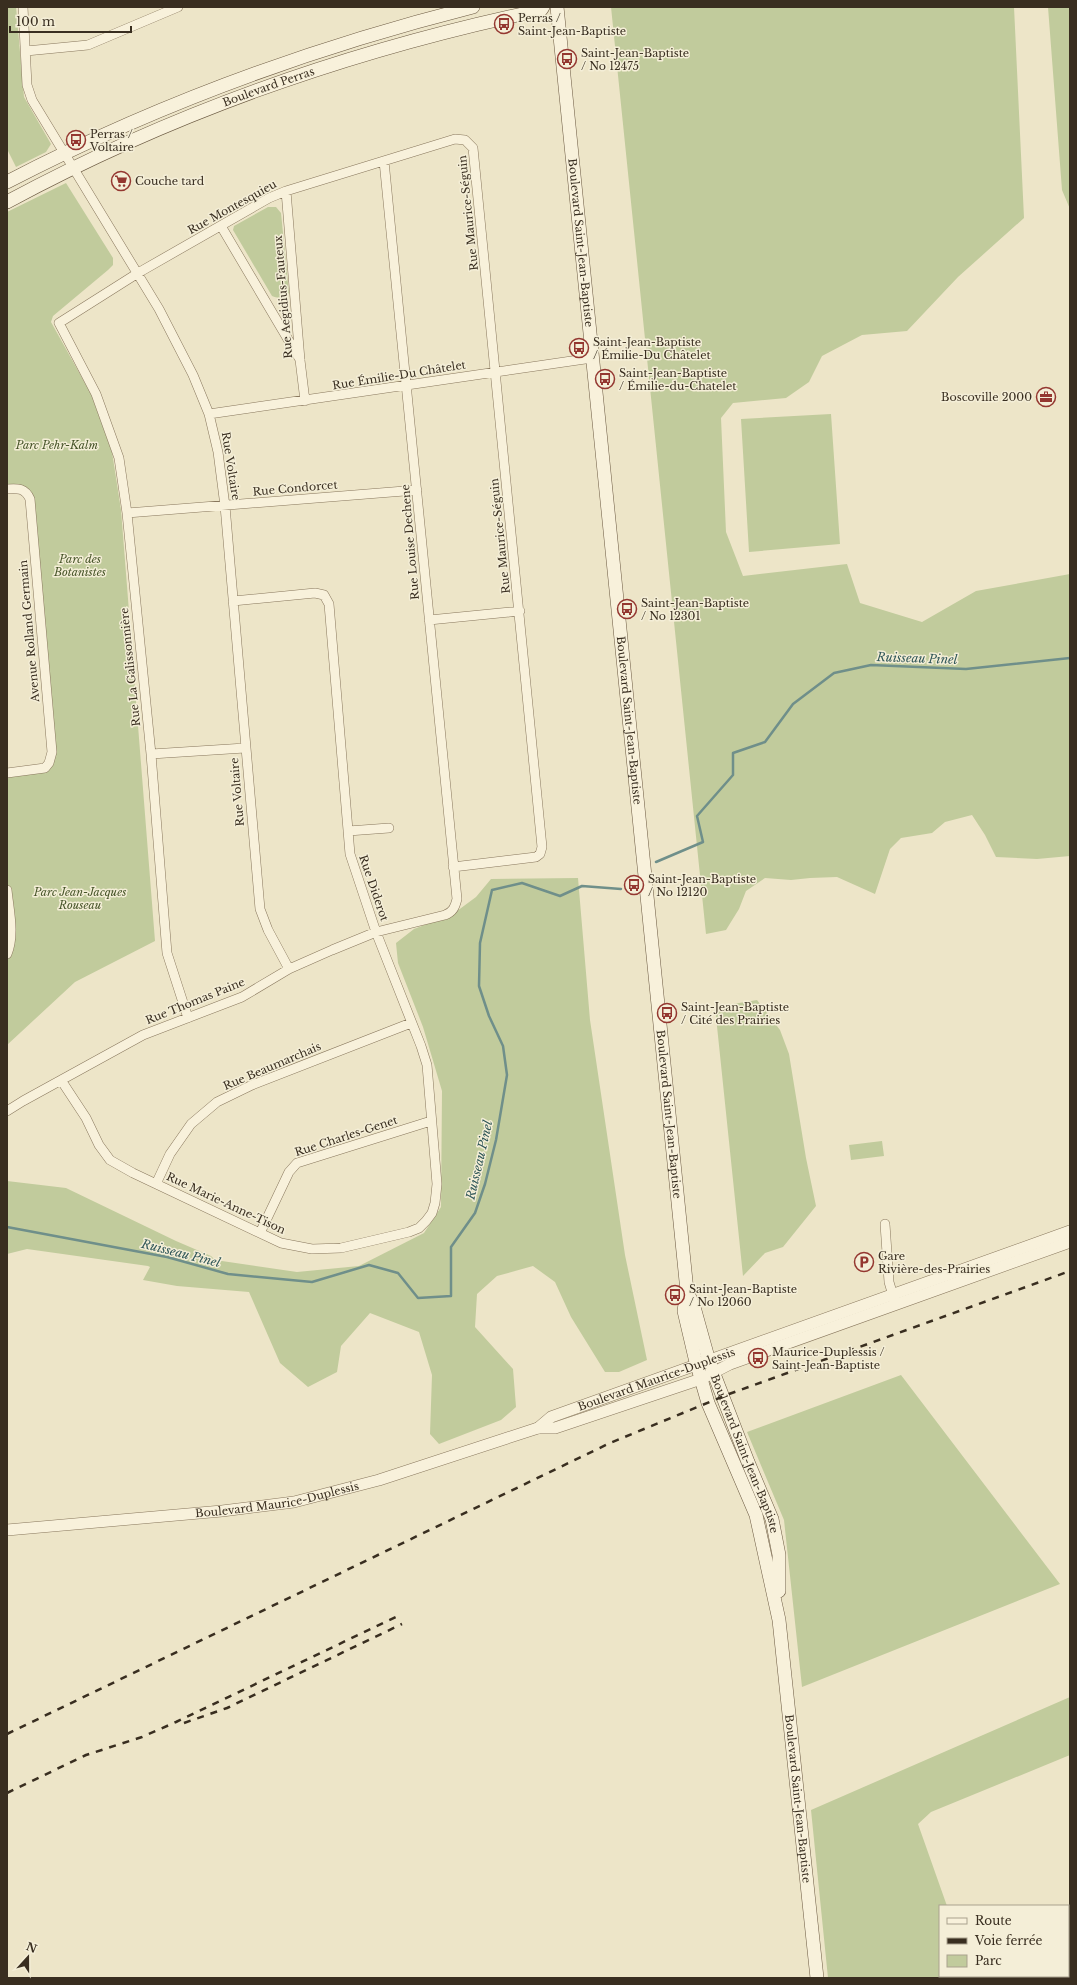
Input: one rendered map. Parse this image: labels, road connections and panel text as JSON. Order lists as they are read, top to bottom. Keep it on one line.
{"streets":{"main road":["Boulevard Perras","Boulevard Saint-Jean-Baptiste"],"street":["Rue Montesquieu","Rue Maurice-Séguin","Rue Aegidius-Fauteux","Rue Émilie-Du Châtelet","Rue Voltaire","Rue Condorcet","Rue Louise Dechene","Avenue Rolland Germain","Rue La Galissonnière","Rue Diderot","Rue Thomas Paine","Rue Beaumarchais","Rue Charles-Genet","Rue Marie-Anne-Tison","Boulevard Maurice-Duplessis"]},"crossings":[["Boulevard Perras","Rue Voltaire"],["Rue Montesquieu","Rue Maurice-Séguin"],["Rue Montesquieu","Rue Aegidius-Fauteux"],["Rue Montesquieu","Rue Voltaire"],["Rue Montesquieu","Rue Louise Dechene"],["Rue Montesquieu","Rue La Galissonnière"],["Rue Maurice-Séguin","Rue Émilie-Du Châtelet"],["Rue Maurice-Séguin","Rue Louise Dechene"],["Boulevard Saint-Jean-Baptiste","Rue Émilie-Du Châtelet"],["Boulevard Saint-Jean-Baptiste","Boulevard Maurice-Duplessis"],["Rue Aegidius-Fauteux","Rue Émilie-Du Châtelet"],["Rue Émilie-Du Châtelet","Rue Voltaire"],["Rue Émilie-Du Châtelet","Rue Louise Dechene"],["Rue Voltaire","Rue Condorcet"],["Rue Voltaire","Rue Diderot"],["Rue Voltaire","Rue Thomas Paine"],["Rue Condorcet","Rue Louise Dechene"],["Rue Condorcet","Rue La Galissonnière"],["Rue Louise Dechene","Rue Thomas Paine"],["Rue La Galissonnière","Rue Thomas Paine"],["Rue Diderot","Rue Thomas Paine"],["Rue Diderot","Rue Beaumarchais"],["Rue Diderot","Rue Charles-Genet"],["Rue Diderot","Rue Marie-Anne-Tison"],["Rue Thomas Paine","Rue Marie-Anne-Tison"],["Rue Beaumarchais","Rue Marie-Anne-Tison"],["Rue Charles-Genet","Rue Marie-Anne-Tison"]],"water":["Ruisseau Pinel"],"parks":["Parc Pehr-Kalm","Parc des Botanistes","Parc Jean-Jacques Rouseau"],"places":{"bus stop":["Perras / Saint-Jean-Baptiste","Saint-Jean-Baptiste / No 12475","Perras / Voltaire","Saint-Jean-Baptiste / Émilie-Du Châtelet","Saint-Jean-Baptiste / Émilie-du-Chatelet","Saint-Jean-Baptiste / No 12301","Saint-Jean-Baptiste / No 12120","Saint-Jean-Baptiste / Cité des Prairies","Saint-Jean-Baptiste / No 12060","Maurice-Duplessis / Saint-Jean-Baptiste"],"supermarket":["Couche tard"],"office":["Boscoville 2000"],"parking":["Gare Rivière-des-Prairies"]},"legend":["Route","Voie ferrée","Parc"],"scale_bar":"100 m","north":"top"}
